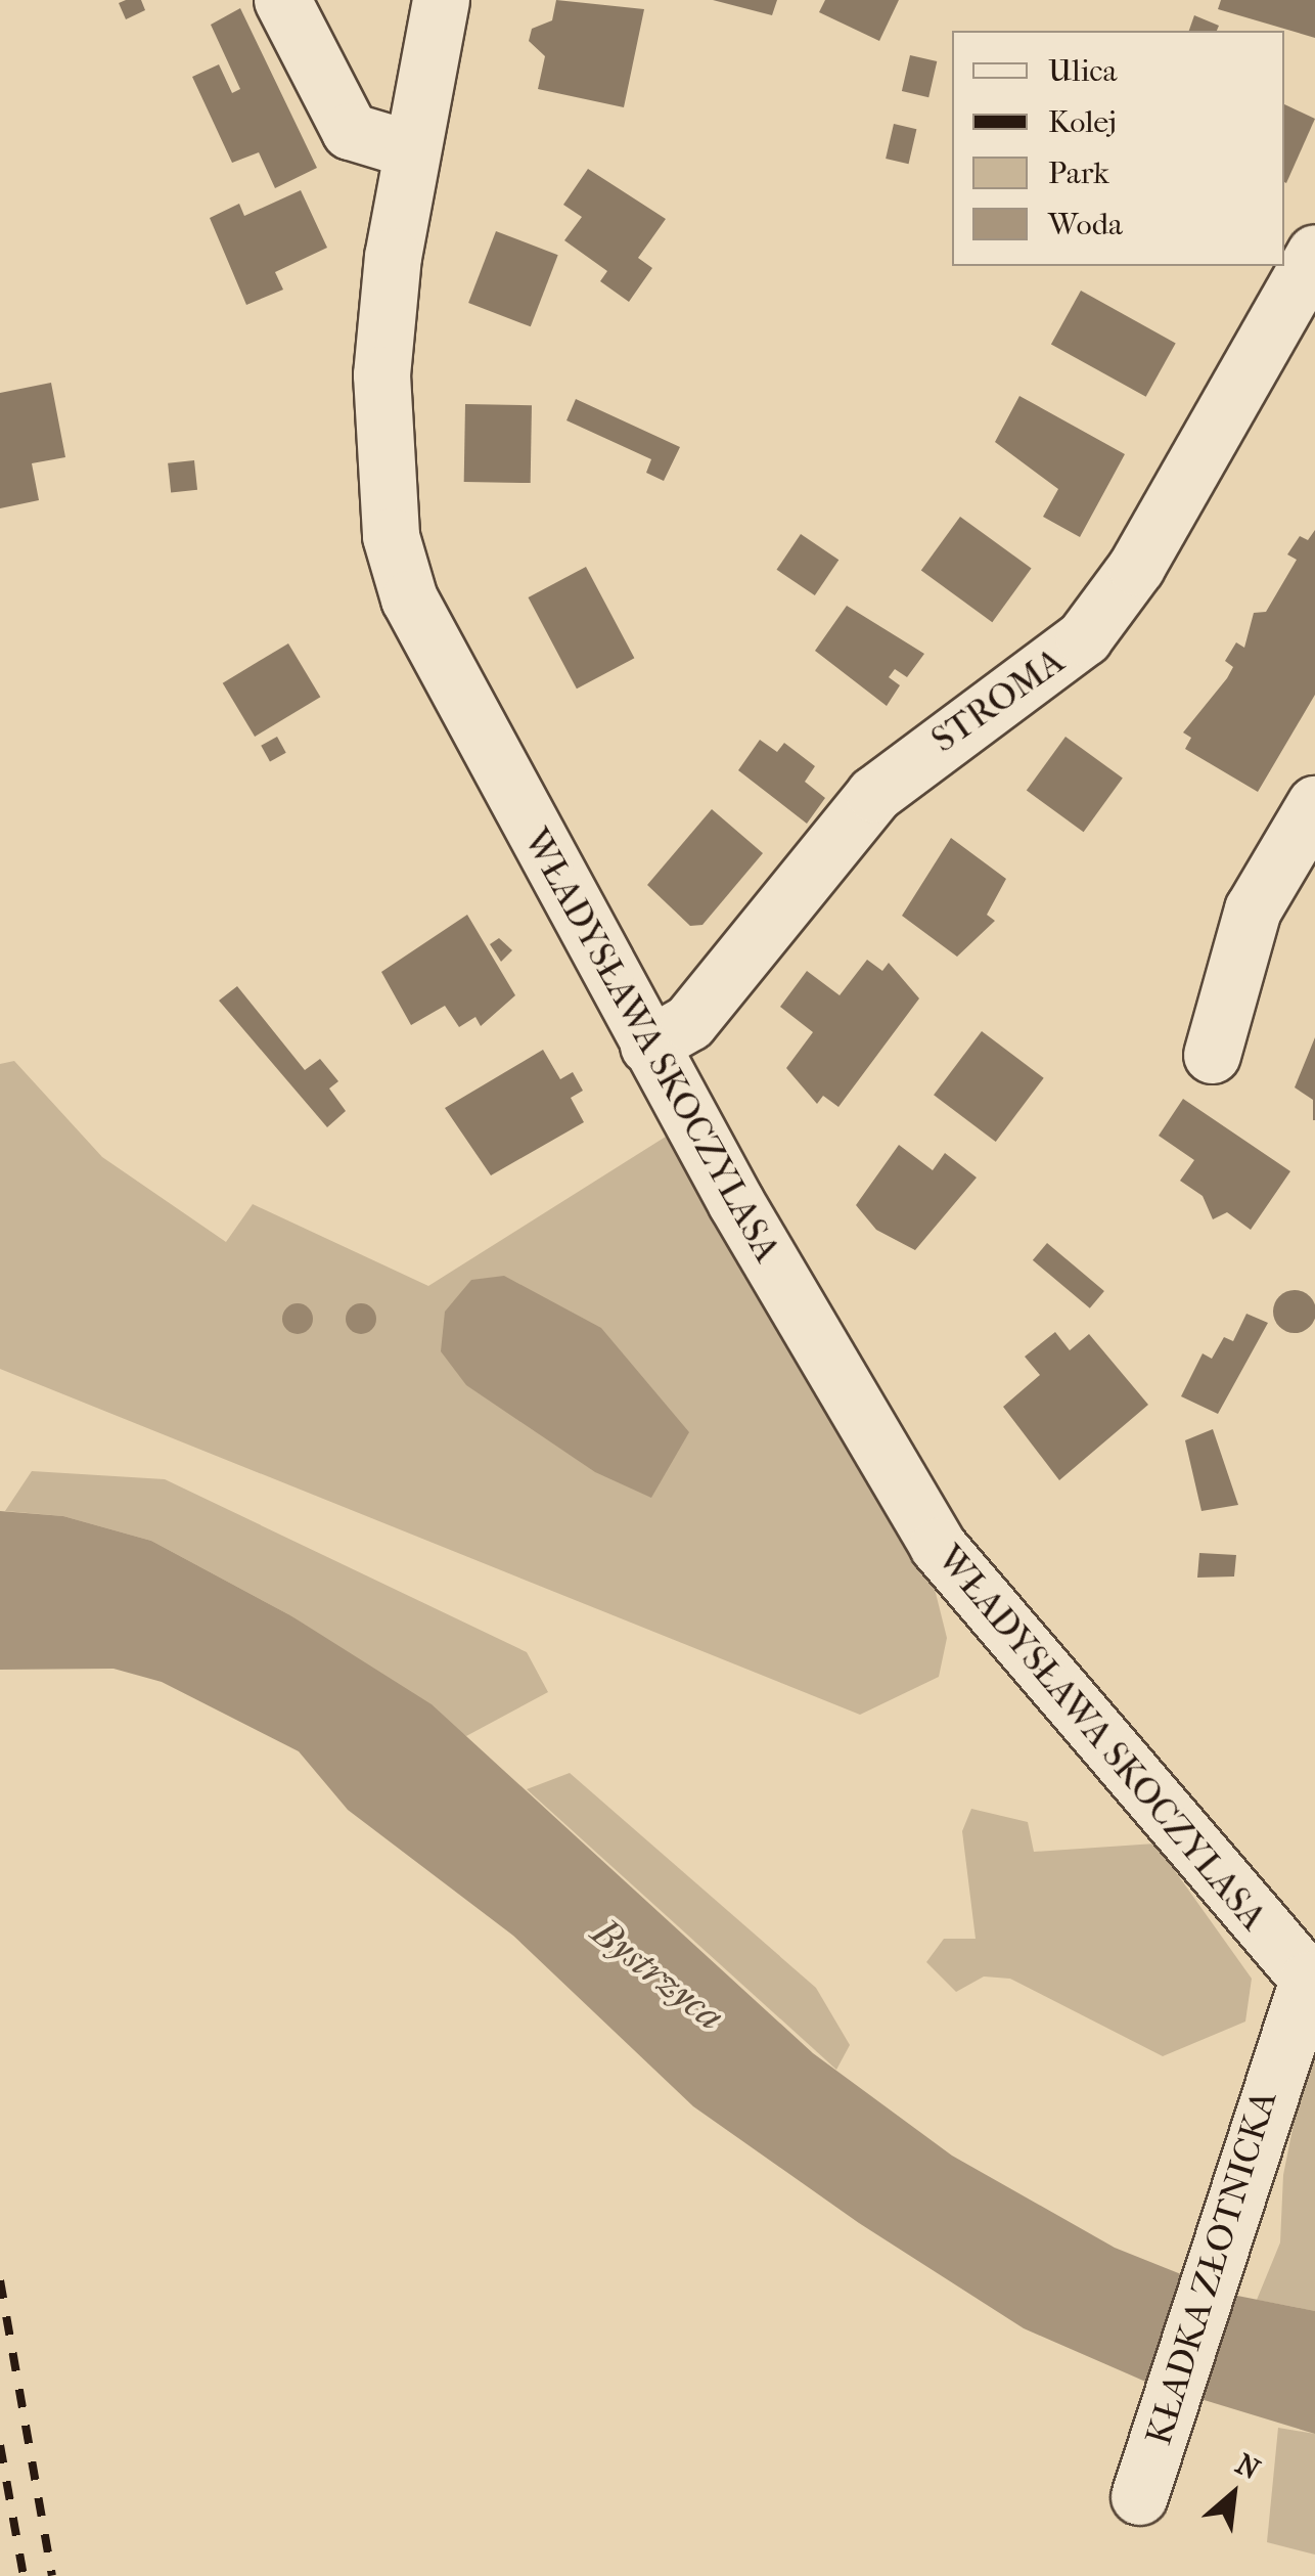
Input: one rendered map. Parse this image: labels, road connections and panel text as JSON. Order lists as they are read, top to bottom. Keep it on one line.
{"streets":{"street":["STROMA","WŁADYSŁAWA SKOCZYLASA","KŁADKA ZŁOTNICKA"]},"crossings":[["STROMA","WŁADYSŁAWA SKOCZYLASA"],["WŁADYSŁAWA SKOCZYLASA","KŁADKA ZŁOTNICKA"]],"water":["Bystrzyca"],"legend":["Ulica","Kolej","Park","Woda"],"north":"top right"}
